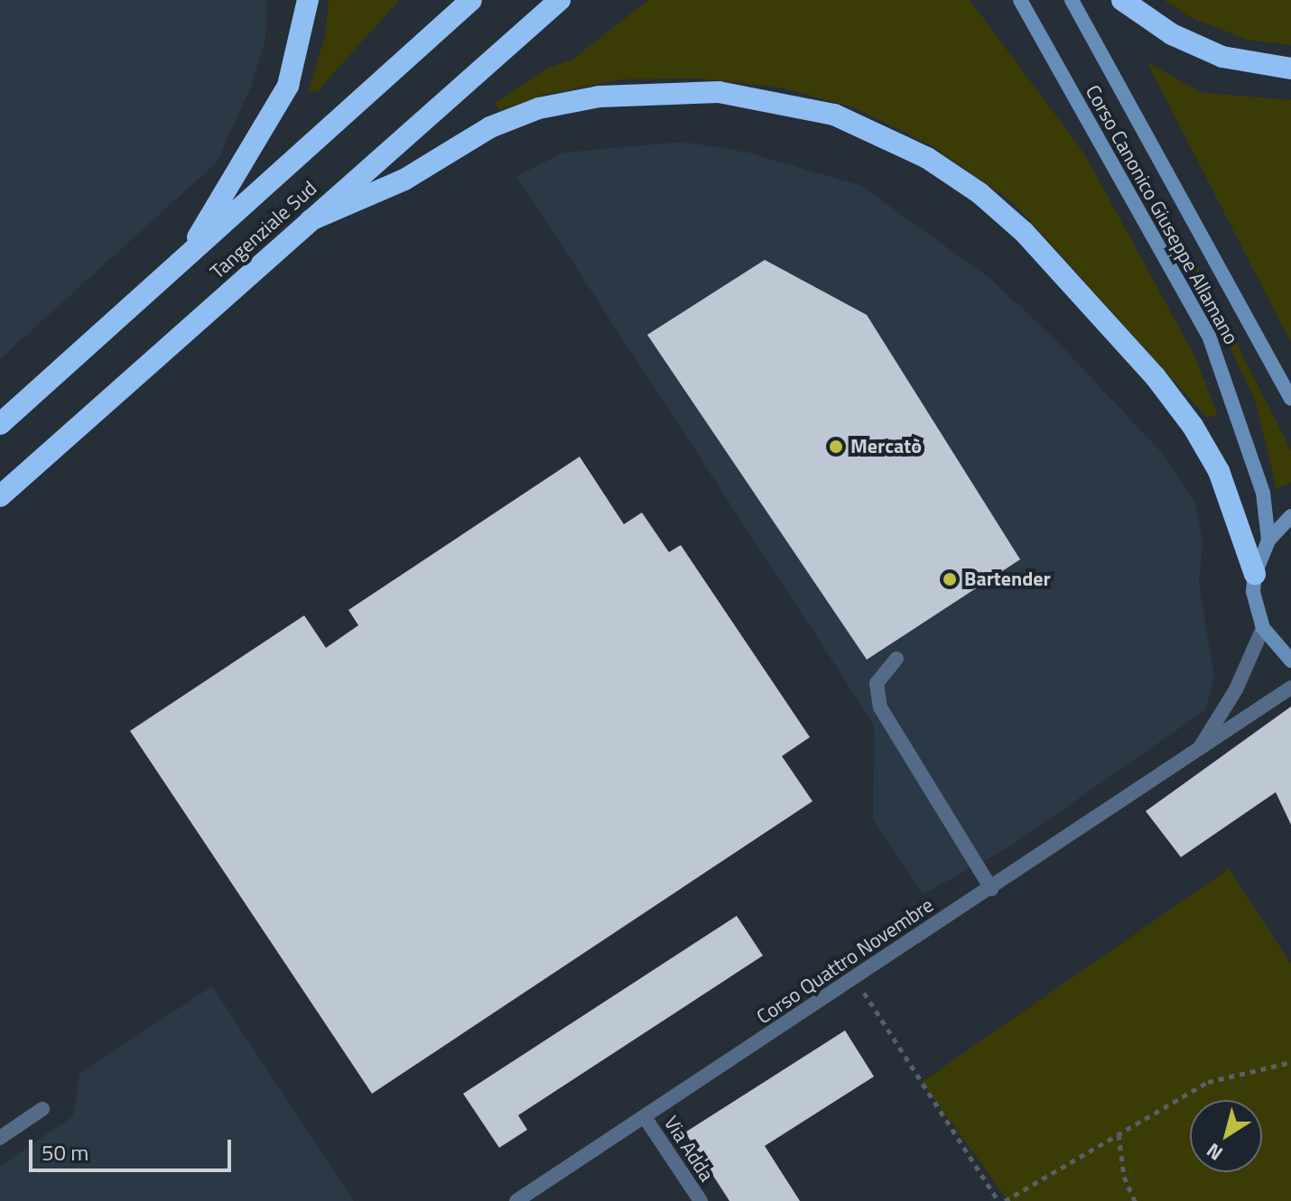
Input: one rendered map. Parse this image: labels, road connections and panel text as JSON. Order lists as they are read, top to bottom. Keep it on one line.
{"streets":{"highway":["Tangenziale Sud"],"main road":["Corso Canonico Giuseppe Allamano"],"street":["Corso Quattro Novembre","Via Adda"]},"crossings":[["Corso Quattro Novembre","Via Adda"]],"places":["Mercatò","Bartender"],"scale_bar":"50 m","north":"bottom left"}
